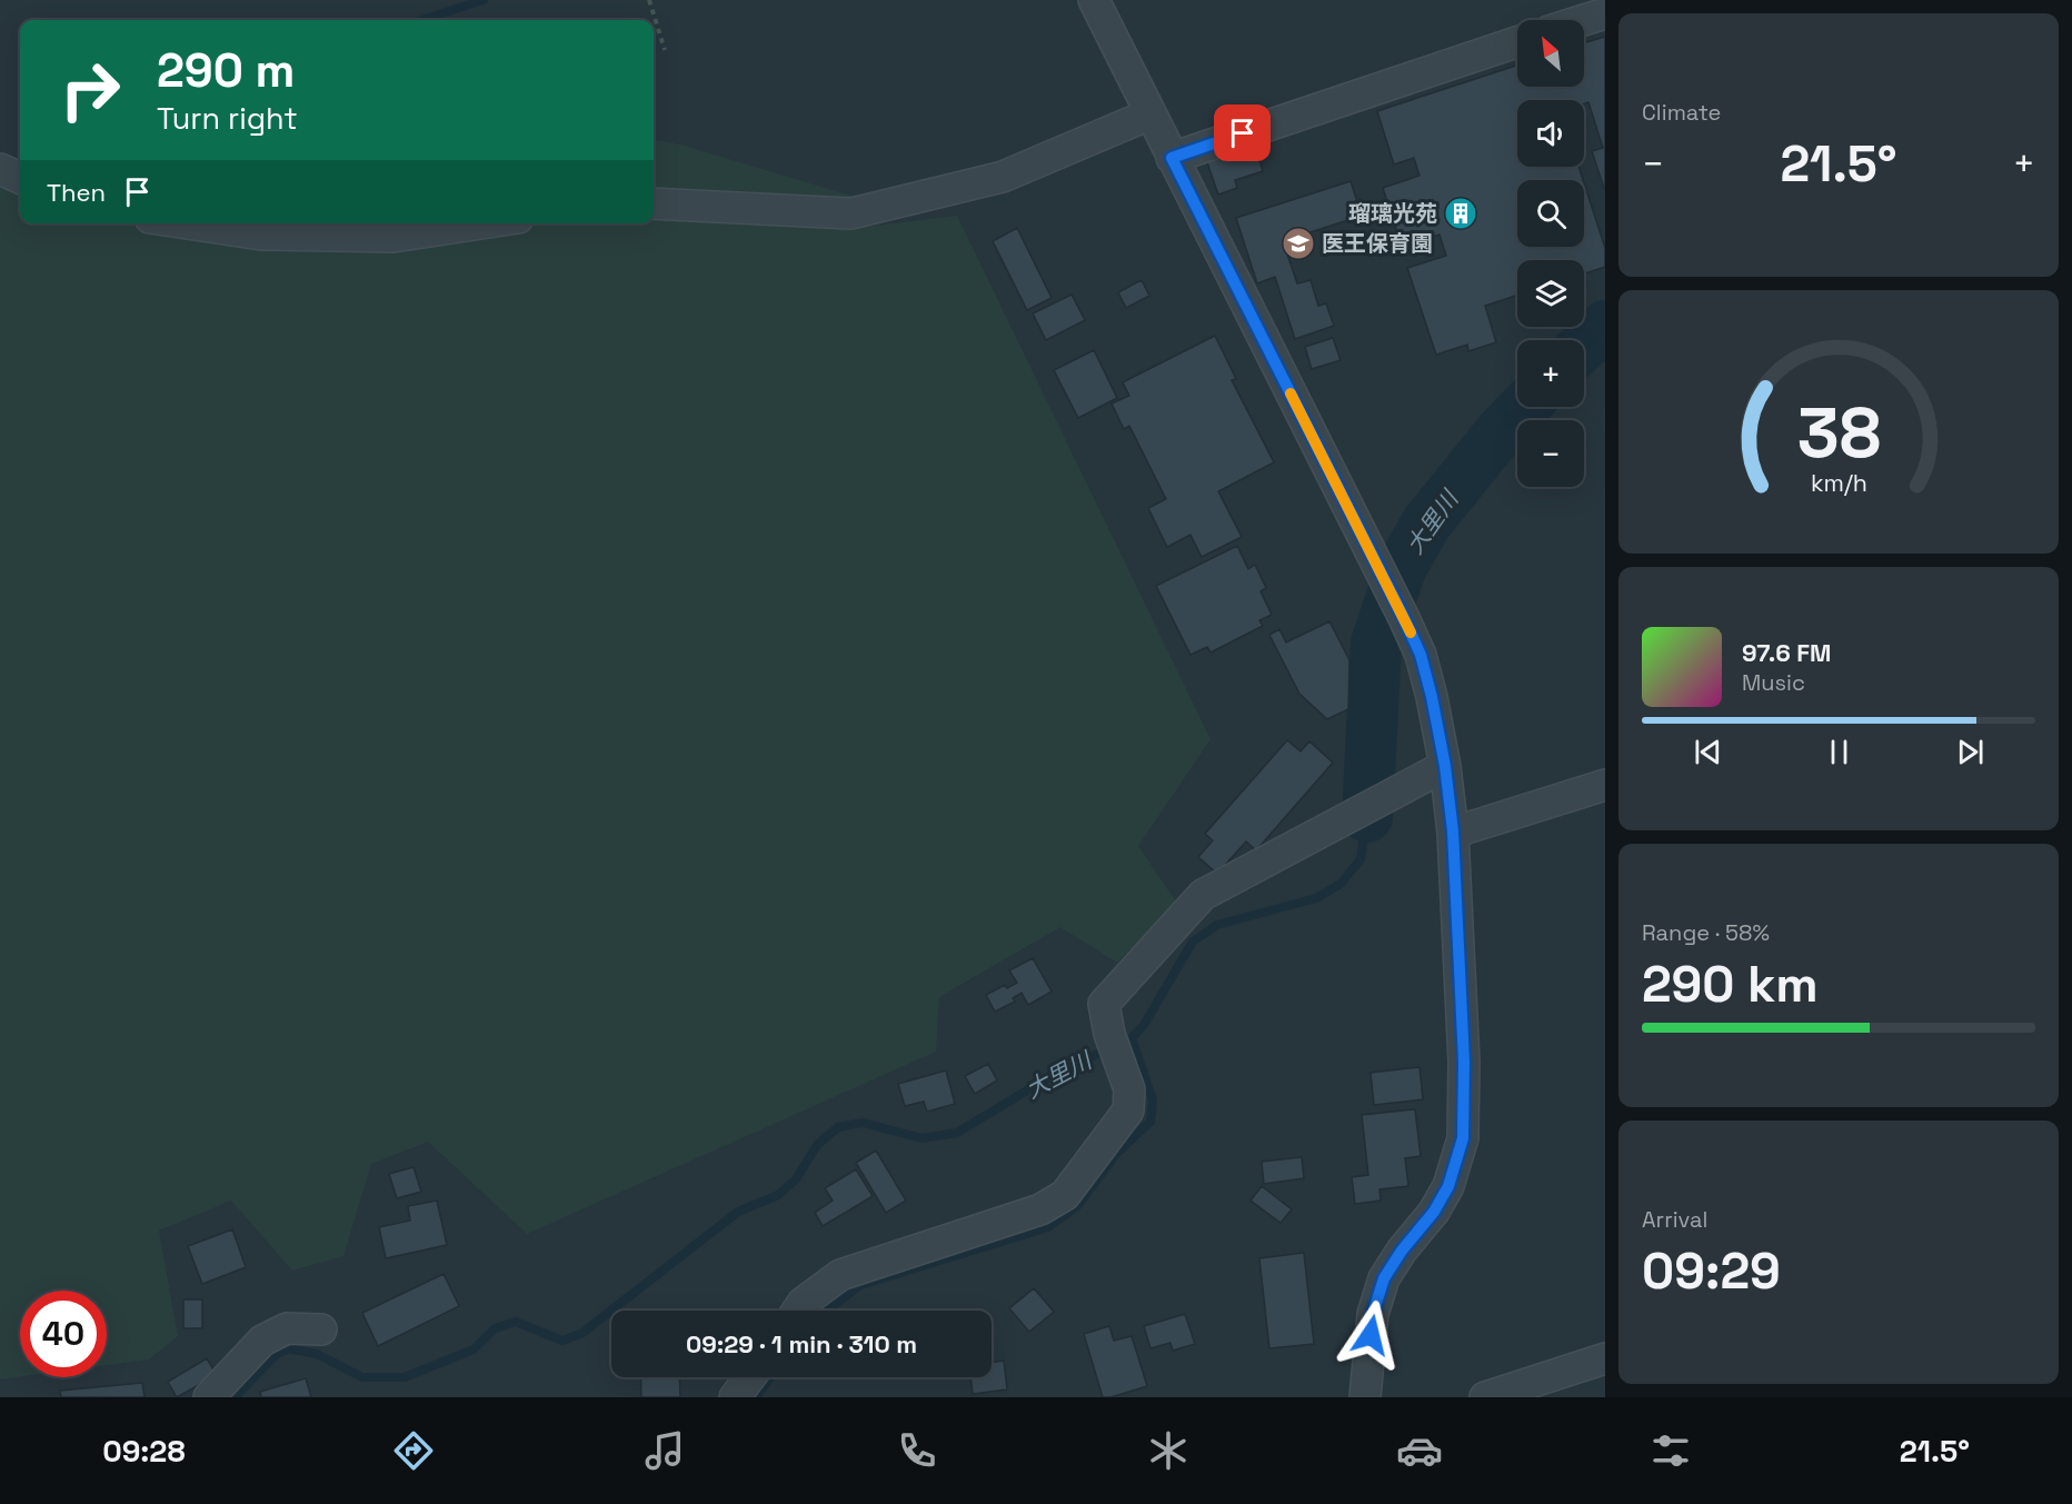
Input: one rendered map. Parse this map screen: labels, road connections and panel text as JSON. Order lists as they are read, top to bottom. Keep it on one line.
{"water":["大里川"],"places":{"building":["瑠璃光苑"],"school or university":["医王保育園"]},"north":"top left","page":{"tile":["Climate",["Range · 58%","290 km"],["Arrival","09:29"]],"map_buttons":["+","−"],"turn":["290 m","Turn right"],"heat":["−","21.5°","+"],"then":"Then","song":["97.6 FM","Music"],"limit":"40","trip":"09:29 · 1 min · 310 m","tabs":["09:28","21.5°"],"gauge":["38","km/h"]}}
